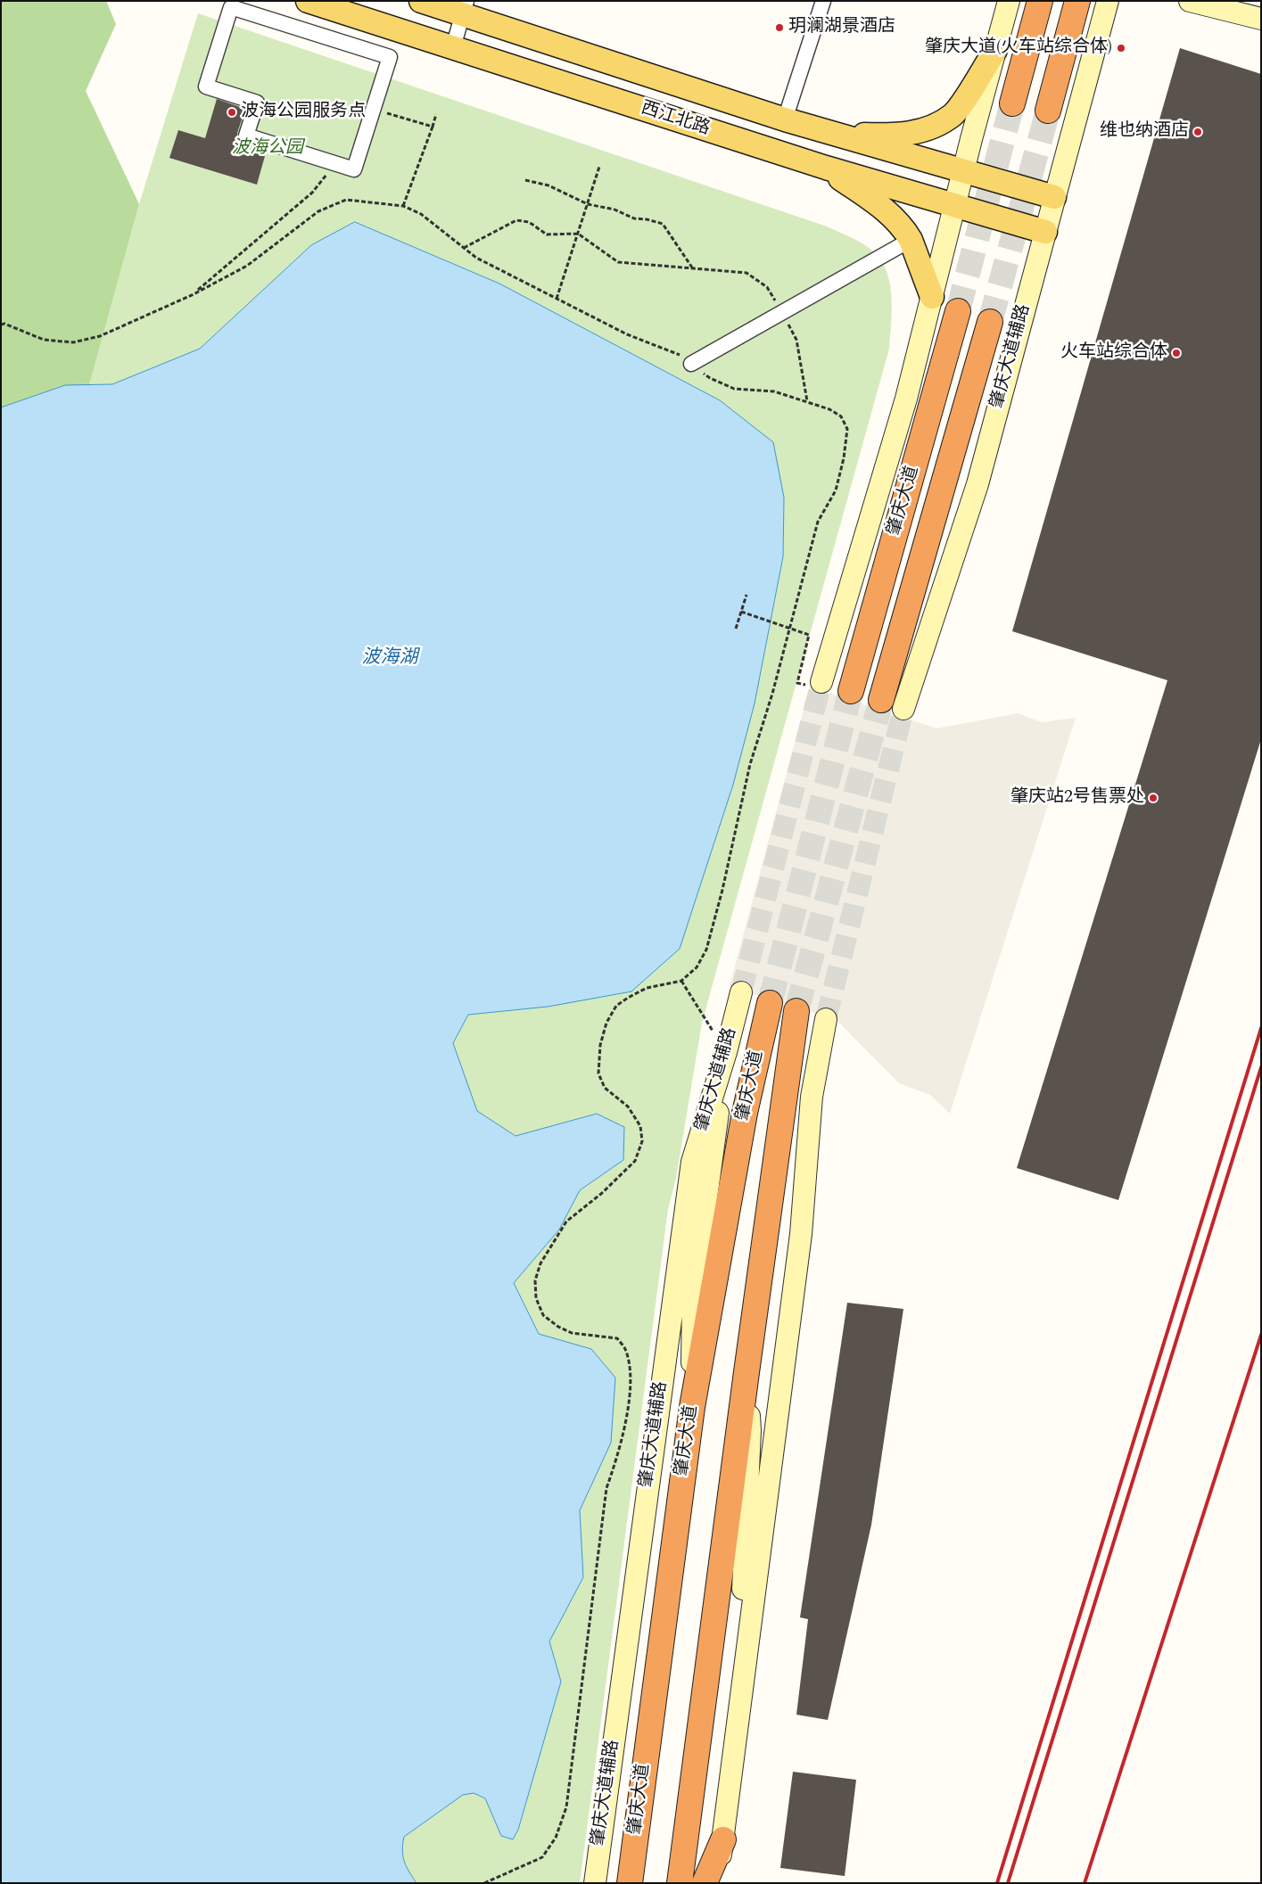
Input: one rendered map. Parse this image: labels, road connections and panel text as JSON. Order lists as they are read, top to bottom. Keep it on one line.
{"streets":{"highway":["肇庆大道"],"main road":["西江北路"],"street":["肇庆大道辅路"]},"crossings":[["西江北路","肇庆大道辅路"]],"water":["波海湖"],"parks":["波海公园"],"places":["玥澜湖景酒店","肇庆大道(火车站综合体)","波海公园服务点","维也纳酒店","火车站综合体","肇庆站2号售票处"]}
